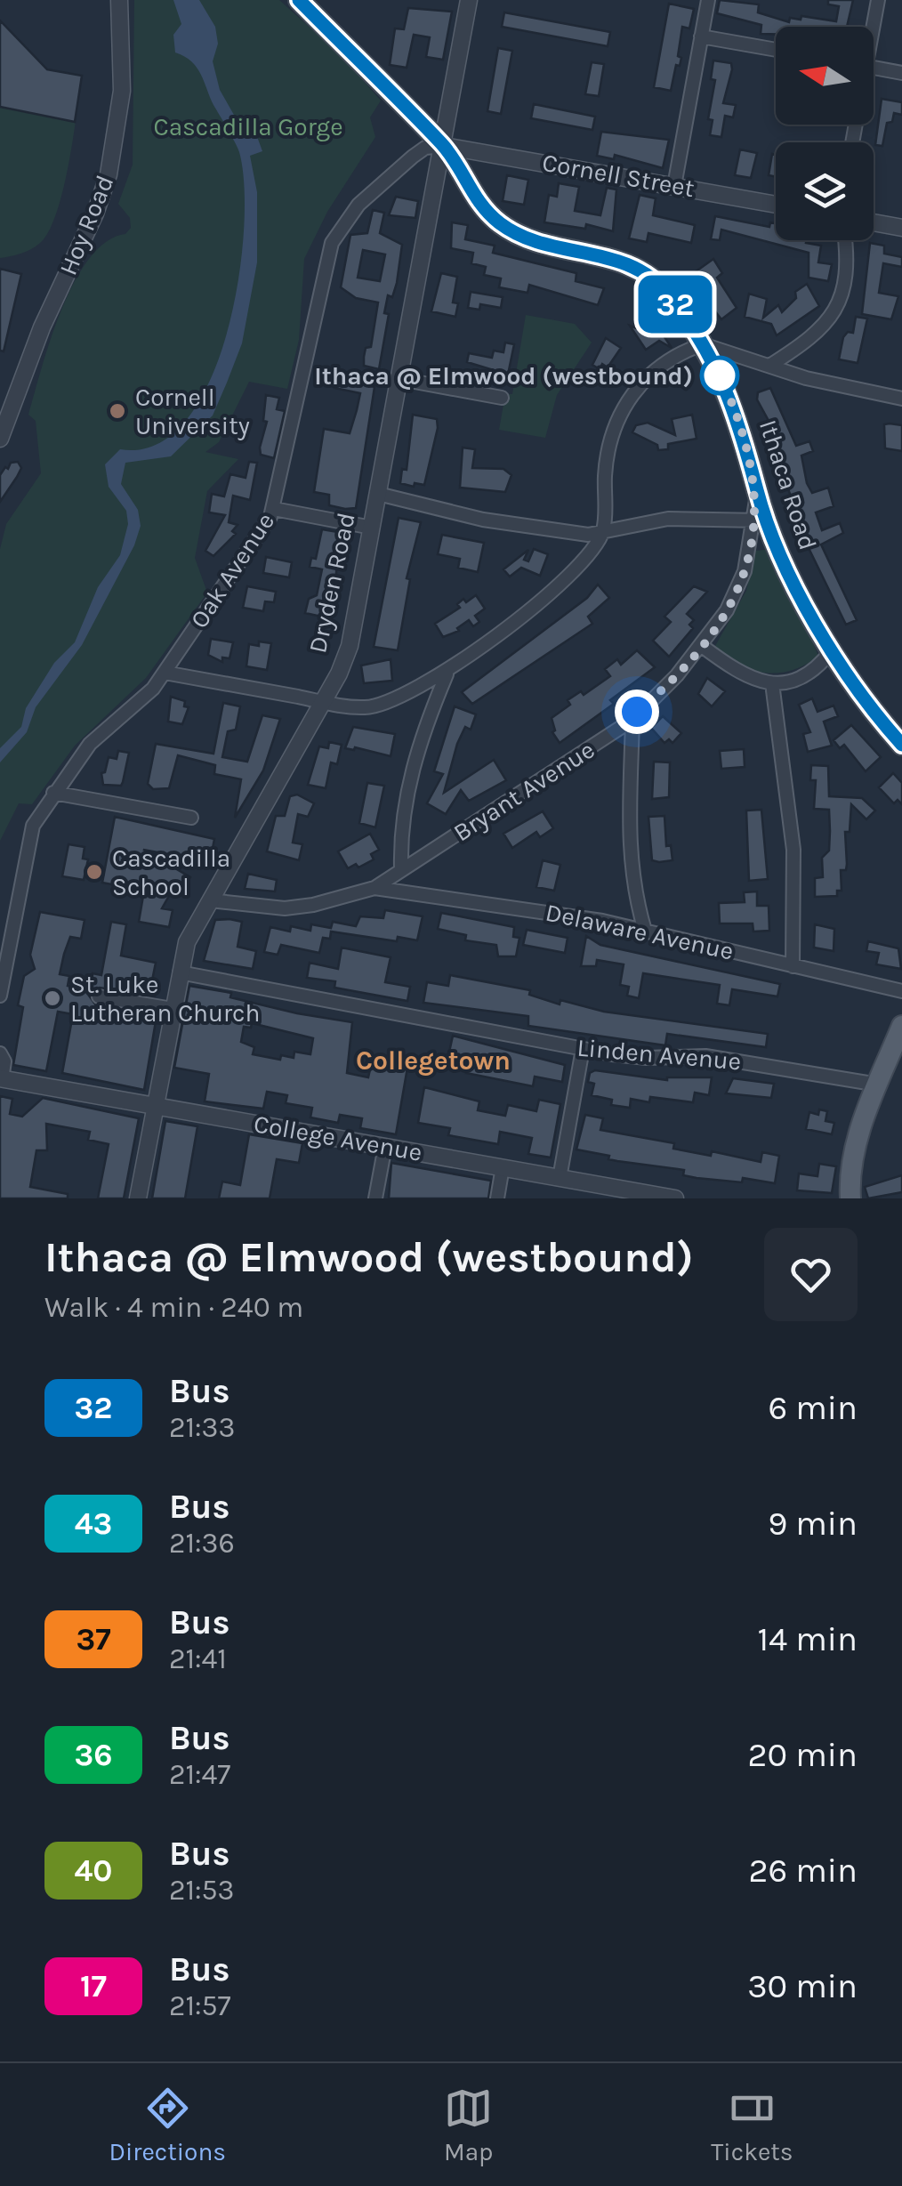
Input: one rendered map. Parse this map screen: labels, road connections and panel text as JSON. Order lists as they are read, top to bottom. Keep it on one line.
{"streets":{"main road":["Ithaca Road"],"street":["Cornell Street","Hoy Road","Oak Avenue","Dryden Road","Bryant Avenue","Delaware Avenue","Linden Avenue","College Avenue"]},"crossings":[["Cornell Street","Ithaca Road"],["Cornell Street","Oak Avenue"],["Cornell Street","Dryden Road"],["Ithaca Road","Oak Avenue"],["Ithaca Road","Dryden Road"],["Ithaca Road","Bryant Avenue"],["Oak Avenue","Dryden Road"],["Dryden Road","Bryant Avenue"],["Dryden Road","Linden Avenue"],["Dryden Road","College Avenue"],["Bryant Avenue","Delaware Avenue"]],"districts":["Collegetown"],"parks":["Cascadilla Gorge"],"places":["Ithaca @ Elmwood (westbound)","Cornell University","Cascadilla School","St. Luke Lutheran Church"],"lines":["bus line 32"],"north":"left","page":{"on_map":"32","heading":["Ithaca @ Elmwood (westbound)","Walk · 4 min · 240 m"],"list":[{"mark":"32","name":"Bus","note":"21:33","value":"6 min"},{"mark":"43","name":"Bus","note":"21:36","value":"9 min"},{"mark":"37","name":"Bus","note":"21:41","value":"14 min"},{"mark":"36","name":"Bus","note":"21:47","value":"20 min"},{"mark":"40","name":"Bus","note":"21:53","value":"26 min"},{"mark":"17","name":"Bus","note":"21:57","value":"30 min"}],"tabs":["Directions","Map","Tickets"]}}
